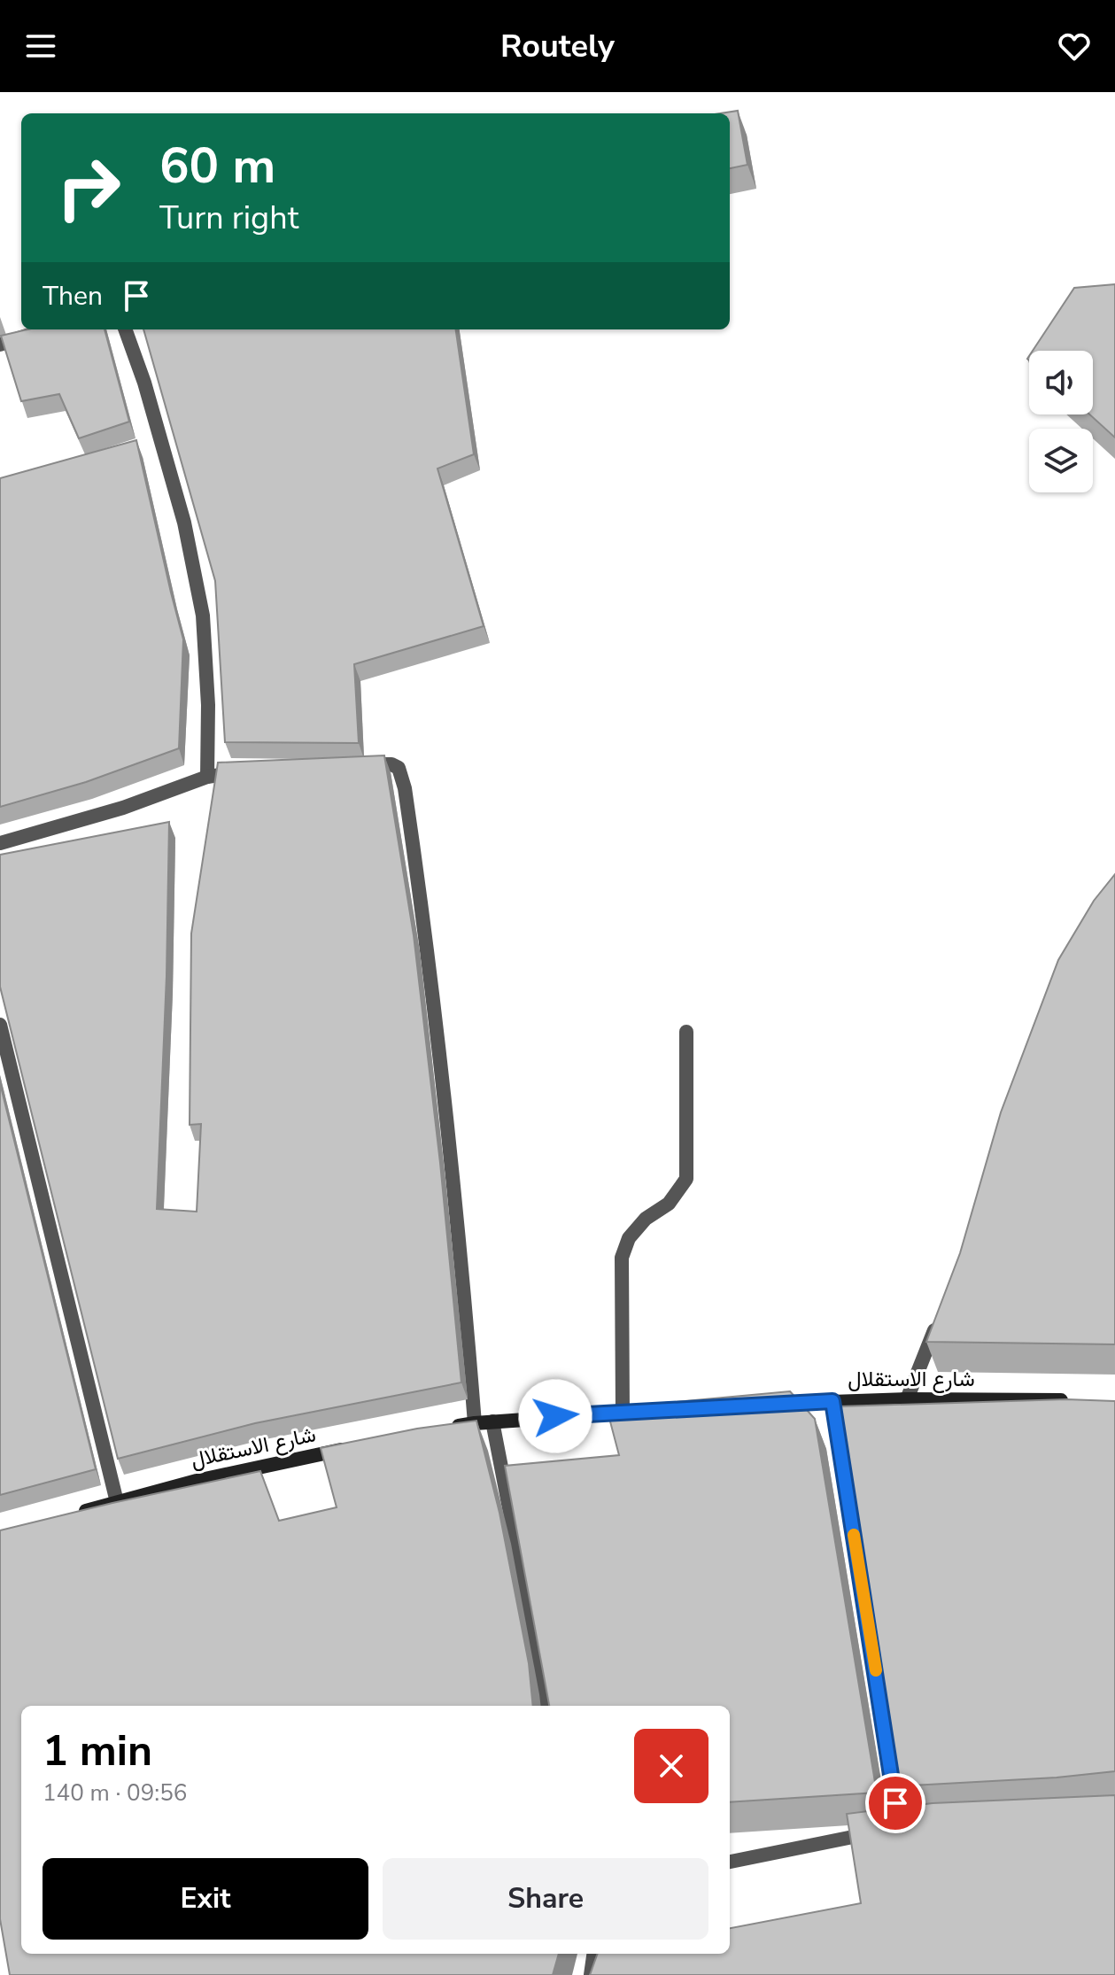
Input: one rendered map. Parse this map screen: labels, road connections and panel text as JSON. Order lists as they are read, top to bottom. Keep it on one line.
{"streets":{"street":["شارع الاستقلال"]},"page":{"header":"Routely","turn":["60 m","Turn right"],"then":"Then","heading":["1 min","140 m · 09:56"],"buttons":["Exit","Share"]}}
